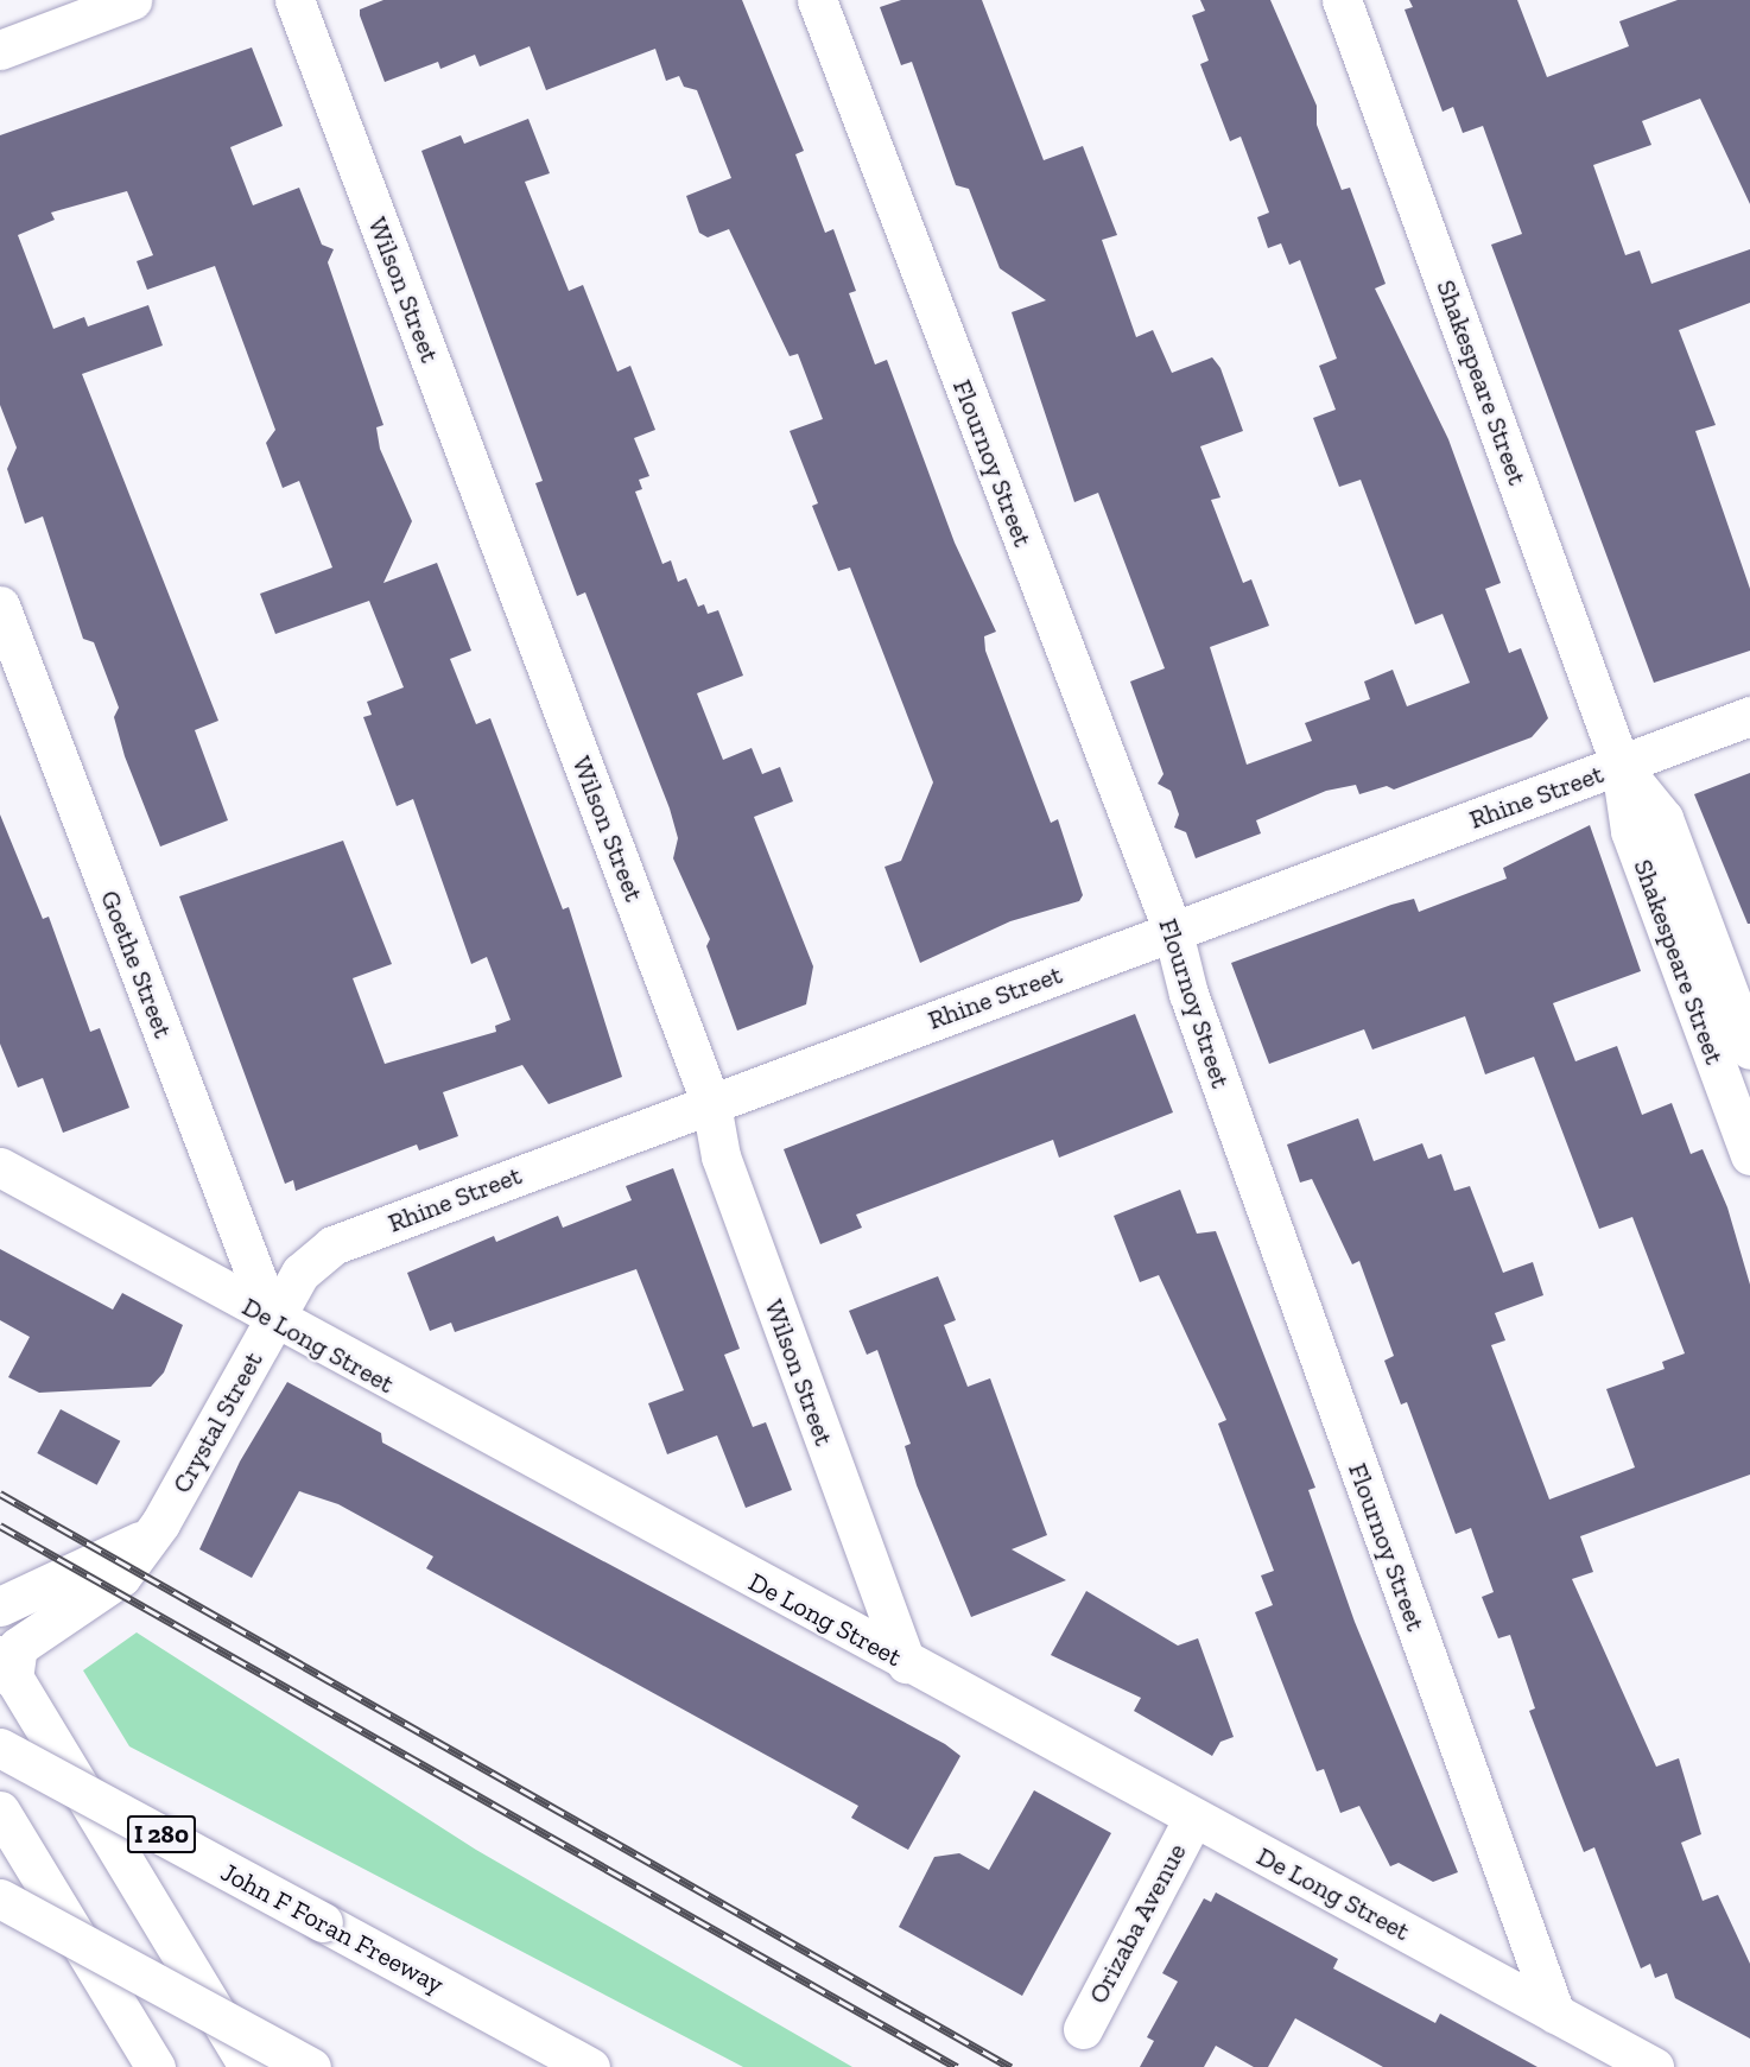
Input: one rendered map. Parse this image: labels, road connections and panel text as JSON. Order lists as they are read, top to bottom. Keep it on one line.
{"streets":{"main road":["Wilson Street","Shakespeare Street","Flournoy Street","Rhine Street","Goethe Street","De Long Street","Crystal Street","I 280","Orizaba Avenue","John F Foran Freeway"]},"crossings":[["Wilson Street","Rhine Street"],["Wilson Street","De Long Street"],["Shakespeare Street","Rhine Street"],["Flournoy Street","Rhine Street"],["Flournoy Street","De Long Street"],["Rhine Street","Goethe Street"],["Rhine Street","De Long Street"],["Rhine Street","Crystal Street"],["Goethe Street","De Long Street"],["Goethe Street","Crystal Street"],["De Long Street","Crystal Street"],["De Long Street","Orizaba Avenue"]]}
